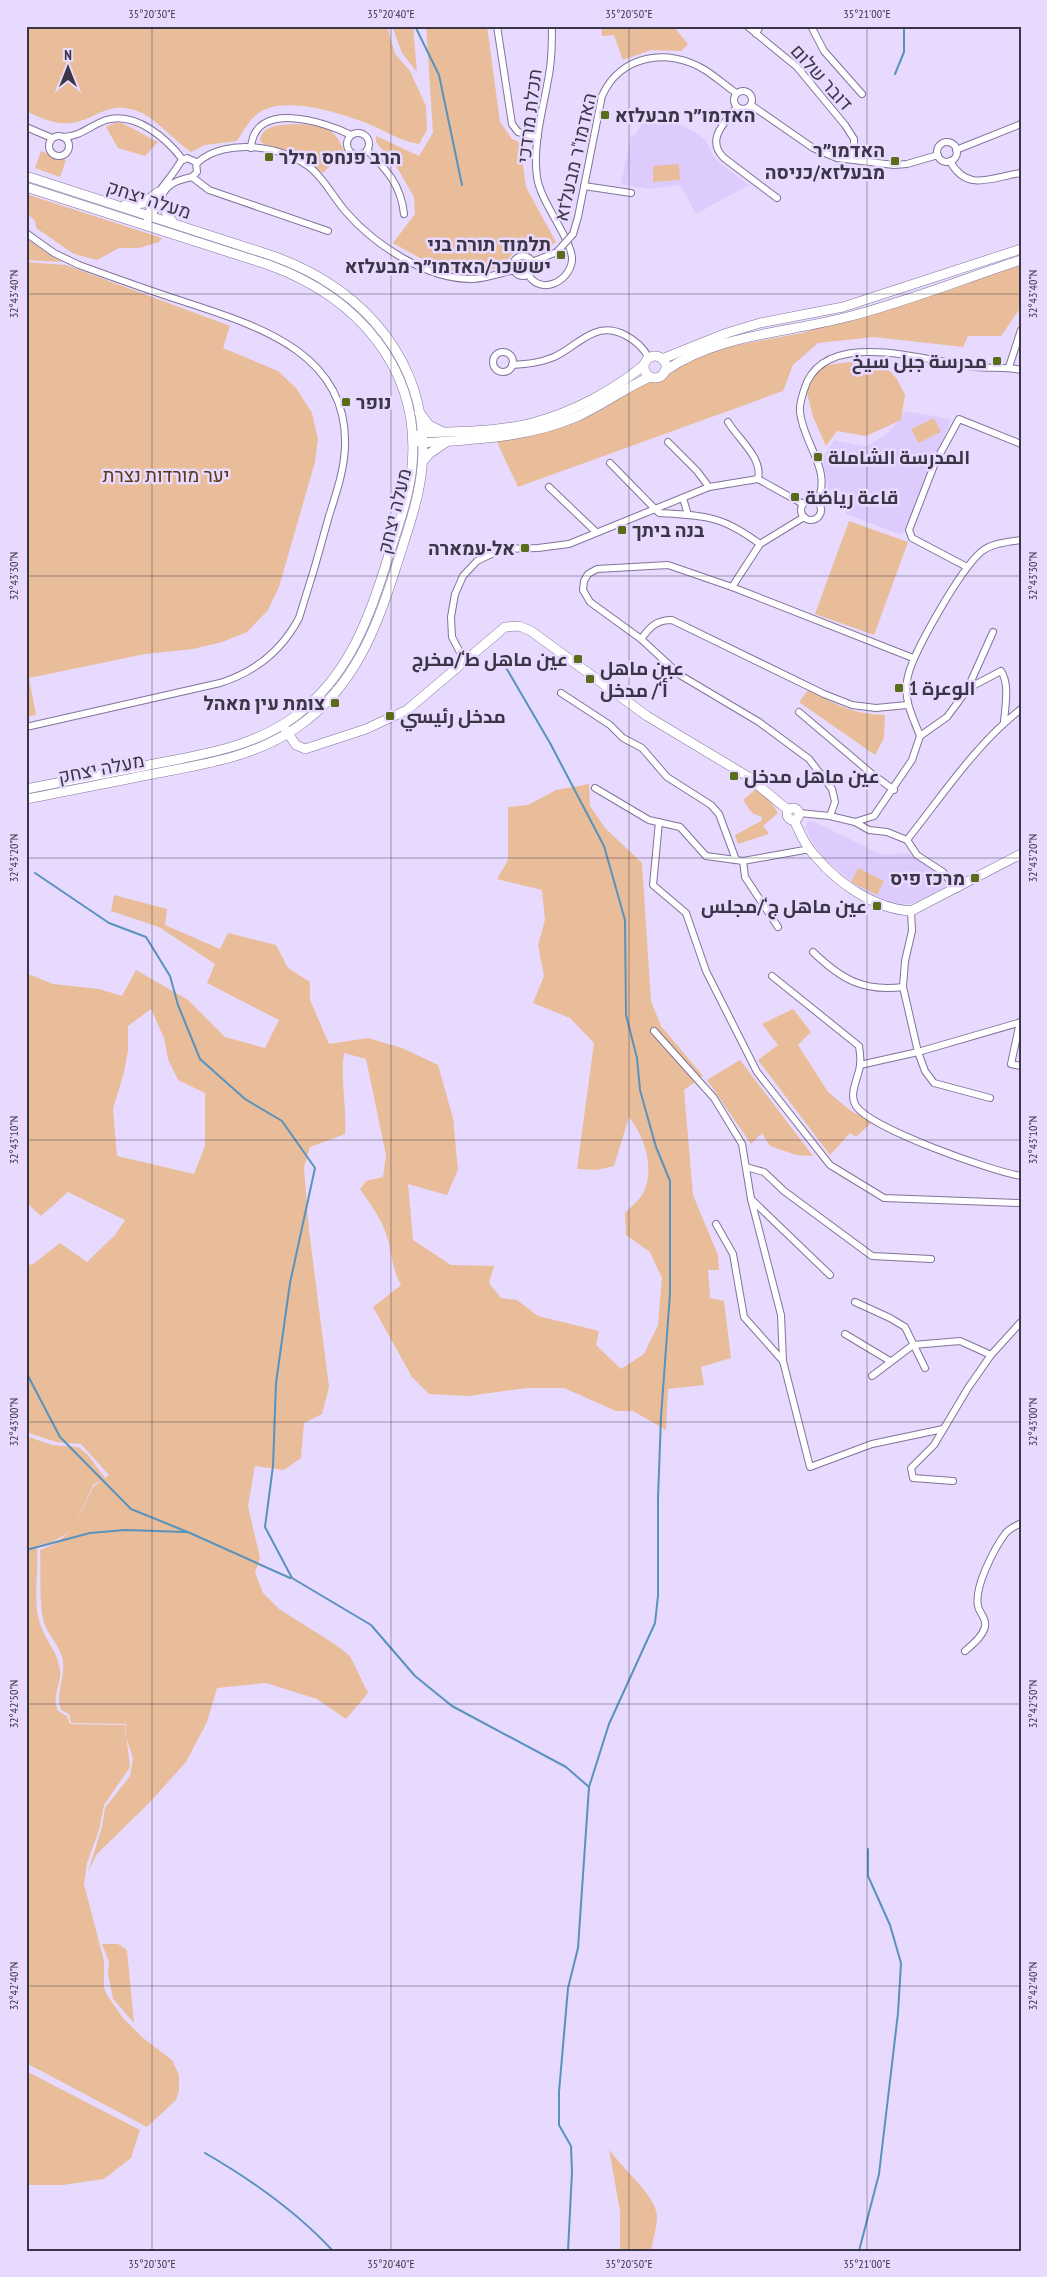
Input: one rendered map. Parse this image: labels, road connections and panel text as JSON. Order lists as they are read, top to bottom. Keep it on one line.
{"streets":{"street":["דובר שלום","תכלת מרדכי","האדמו\"ר מבעלזא","מעלה יצחק"]},"crossings":[["תכלת מרדכי","האדמו\"ר מבעלזא"]],"parks":["יער מורדות נצרת"],"places":{"transit":["האדמו״ר מבעלזא","הרב פנחס מילר","האדמו״ר מבעלזא/כניסה","תלמוד תורה בני יששכר/האדמו״ר מבעלזא","مدرسة جبل سيخ","נופר","المدرسة الشاملة","قاعة رياضة","בנה ביתך","אל-עמארה","عين ماهل ط‘/مخرج","عين ماهل أ‘/ مدخل","الوعرة 1","צומת עין מאהל","مدخل رئيسي","عين ماهل مدخل","מרכז פיס","عين ماهل ج‘/مجلس"]},"north":"top","coordinates":["35°20'30\"E","35°20'40\"E","35°20'50\"E","35°21'00\"E","32°43'40\"N","32°43'30\"N","32°43'20\"N","32°43'10\"N","32°43'00\"N","32°42'50\"N","32°42'40\"N"]}
